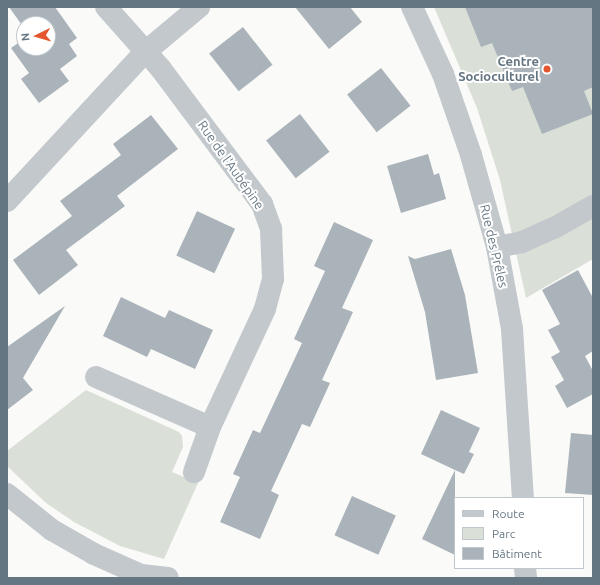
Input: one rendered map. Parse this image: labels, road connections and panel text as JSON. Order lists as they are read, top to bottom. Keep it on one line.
{"streets":{"street":["Rue de l'Aubépine","Rue des Prêles"]},"places":["Centre Socioculturel"],"legend":["Route","Parc","Bâtiment"],"north":"left"}
